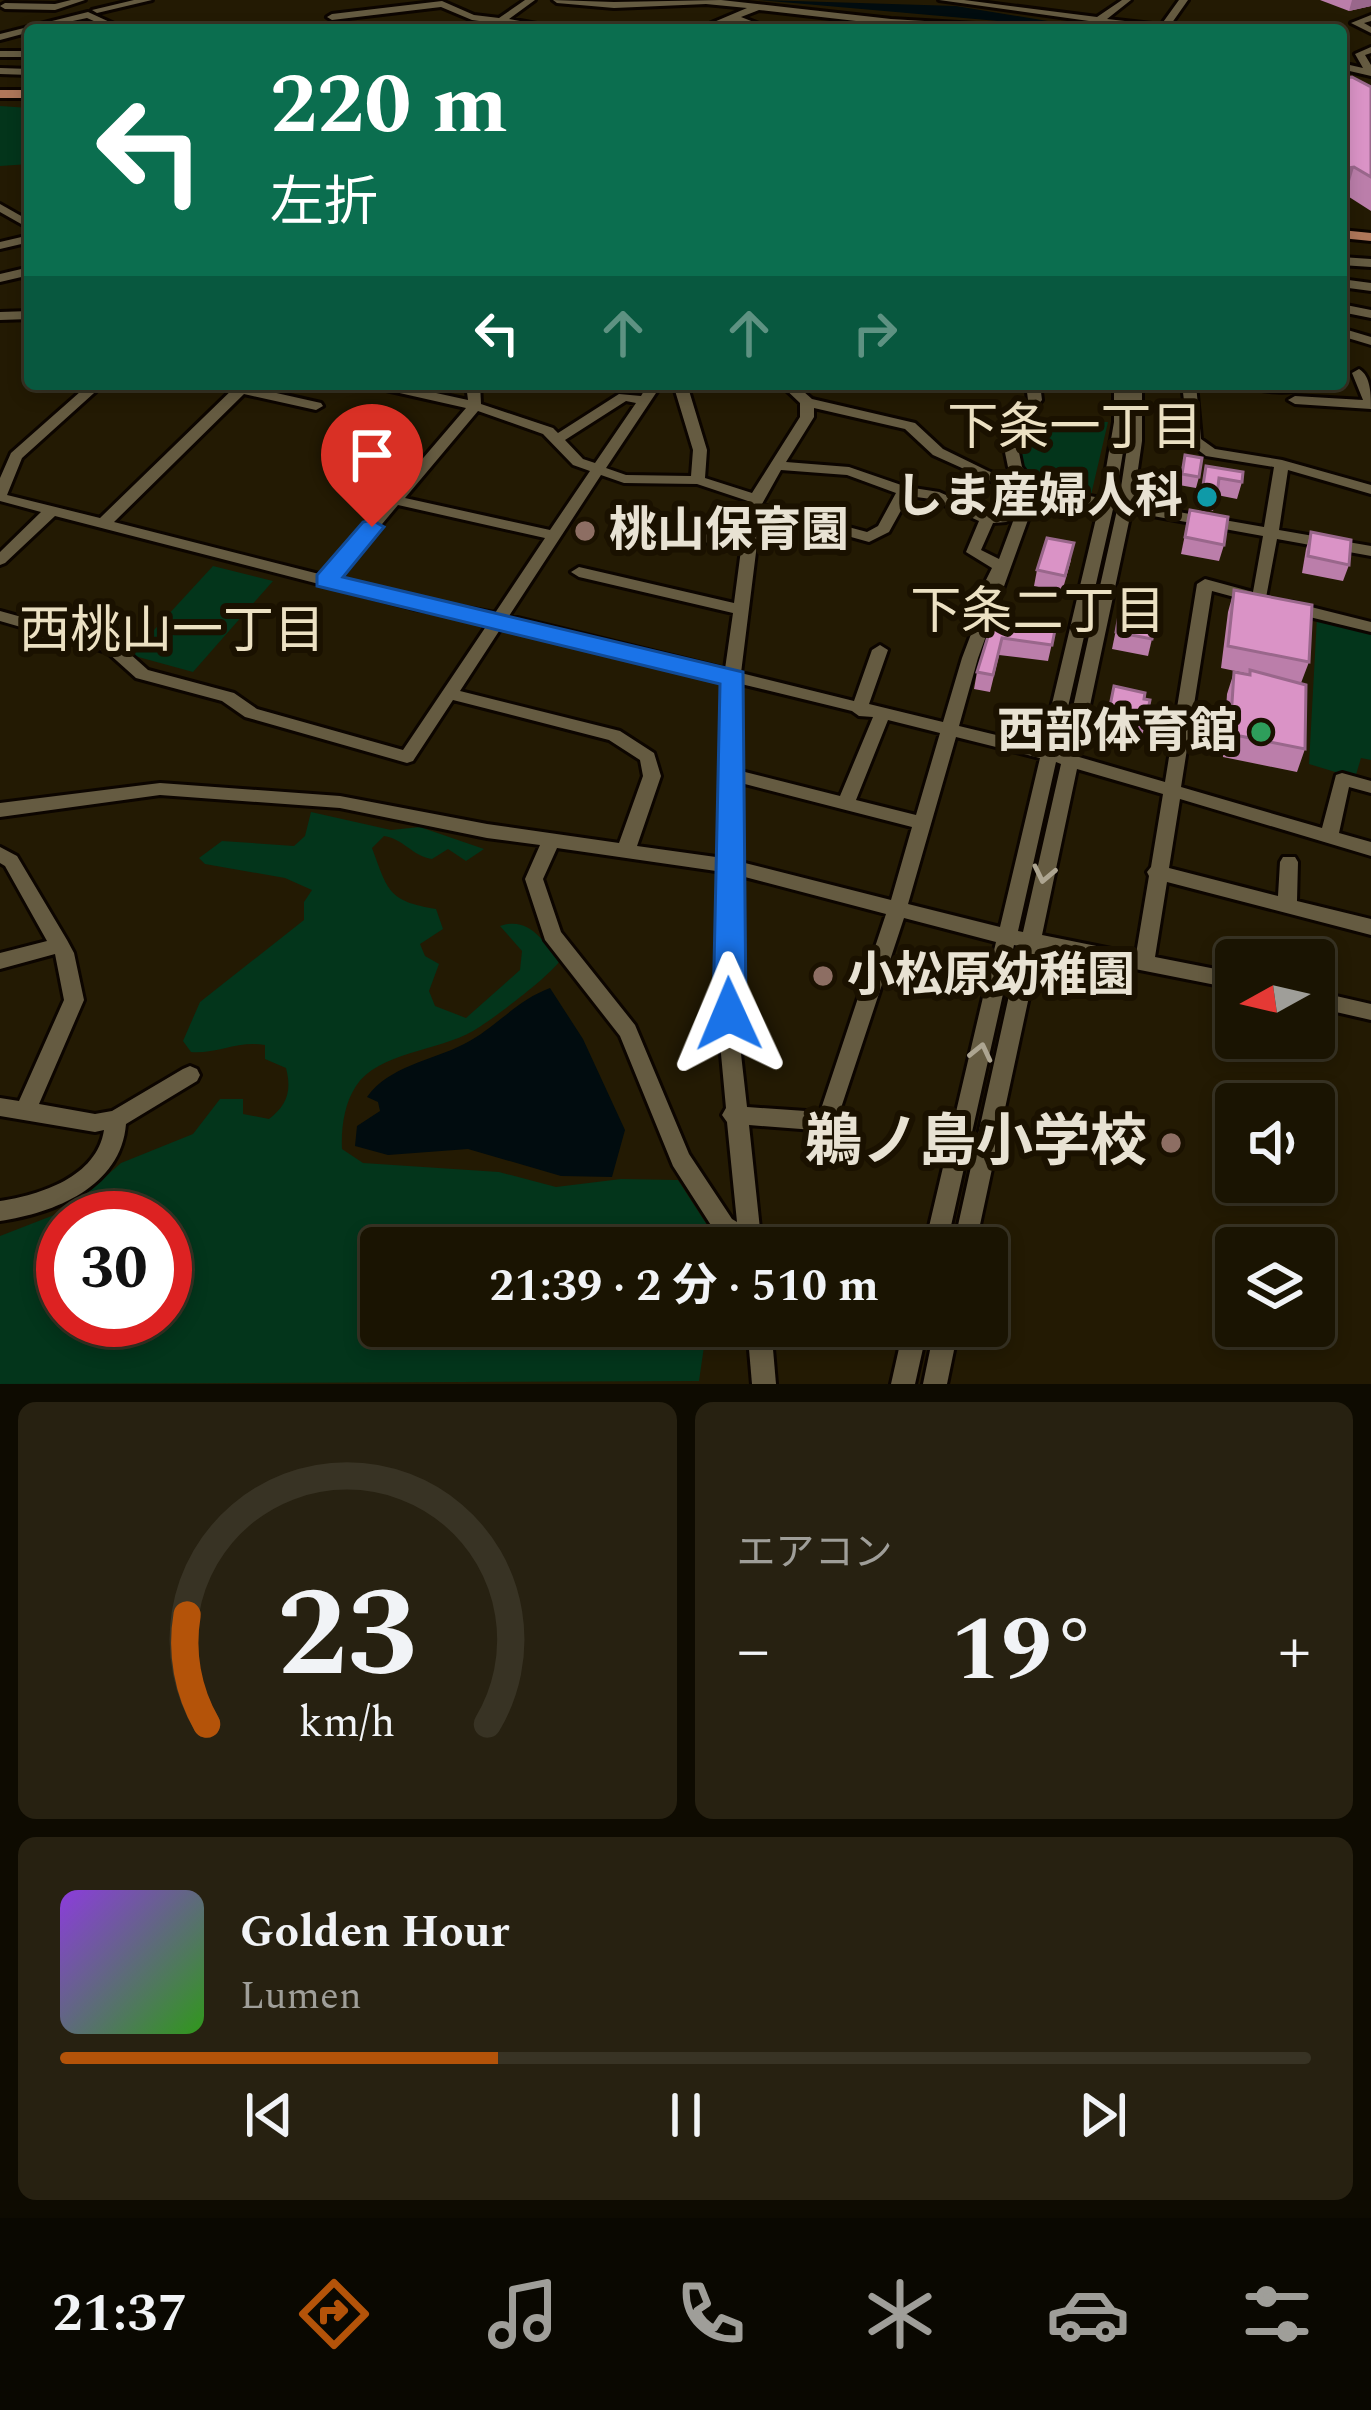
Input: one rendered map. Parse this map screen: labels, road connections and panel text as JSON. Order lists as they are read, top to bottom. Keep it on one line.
{"districts":["下条一丁目","下条二丁目","西桃山一丁目"],"places":["しま産婦人科","桃山保育園","西部体育館","小松原幼稚園","鵜ノ島小学校"],"north":"left","page":{"turn":["220 m","左折"],"limit":"30","trip":"21:39 · 2 分 · 510 m","tile":"エアコン","heat":["−","19°","+"],"song":["Golden Hour","Lumen"],"tabs":"21:37","gauge":["23","km/h"]}}
